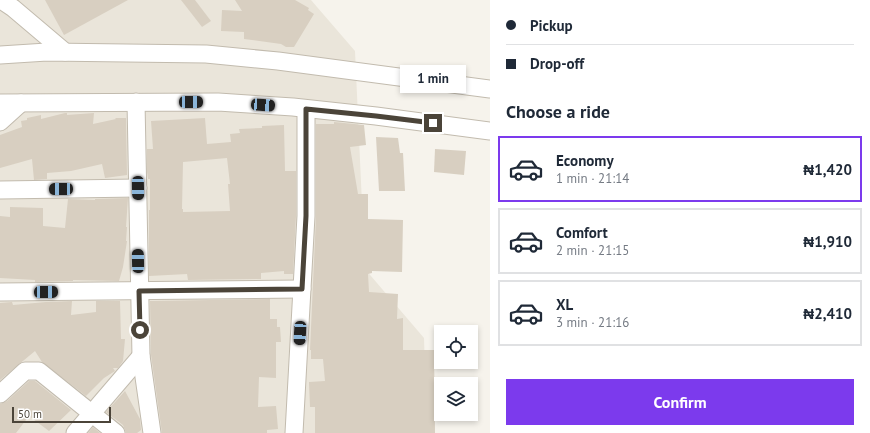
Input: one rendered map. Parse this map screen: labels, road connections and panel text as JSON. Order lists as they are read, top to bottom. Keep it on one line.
{"scale_bar":"50 m","page":{"banner":["Pickup","Drop-off"],"bubble":"1 min","heading":"Choose a ride","list":[{"name":"Economy","note":"1 min · 21:14","value":"₦1,420"},{"name":"Comfort","note":"2 min · 21:15","value":"₦1,910"},{"name":"XL","note":"3 min · 21:16","value":"₦2,410"}],"buttons":"Confirm","scale":"50 m"}}
